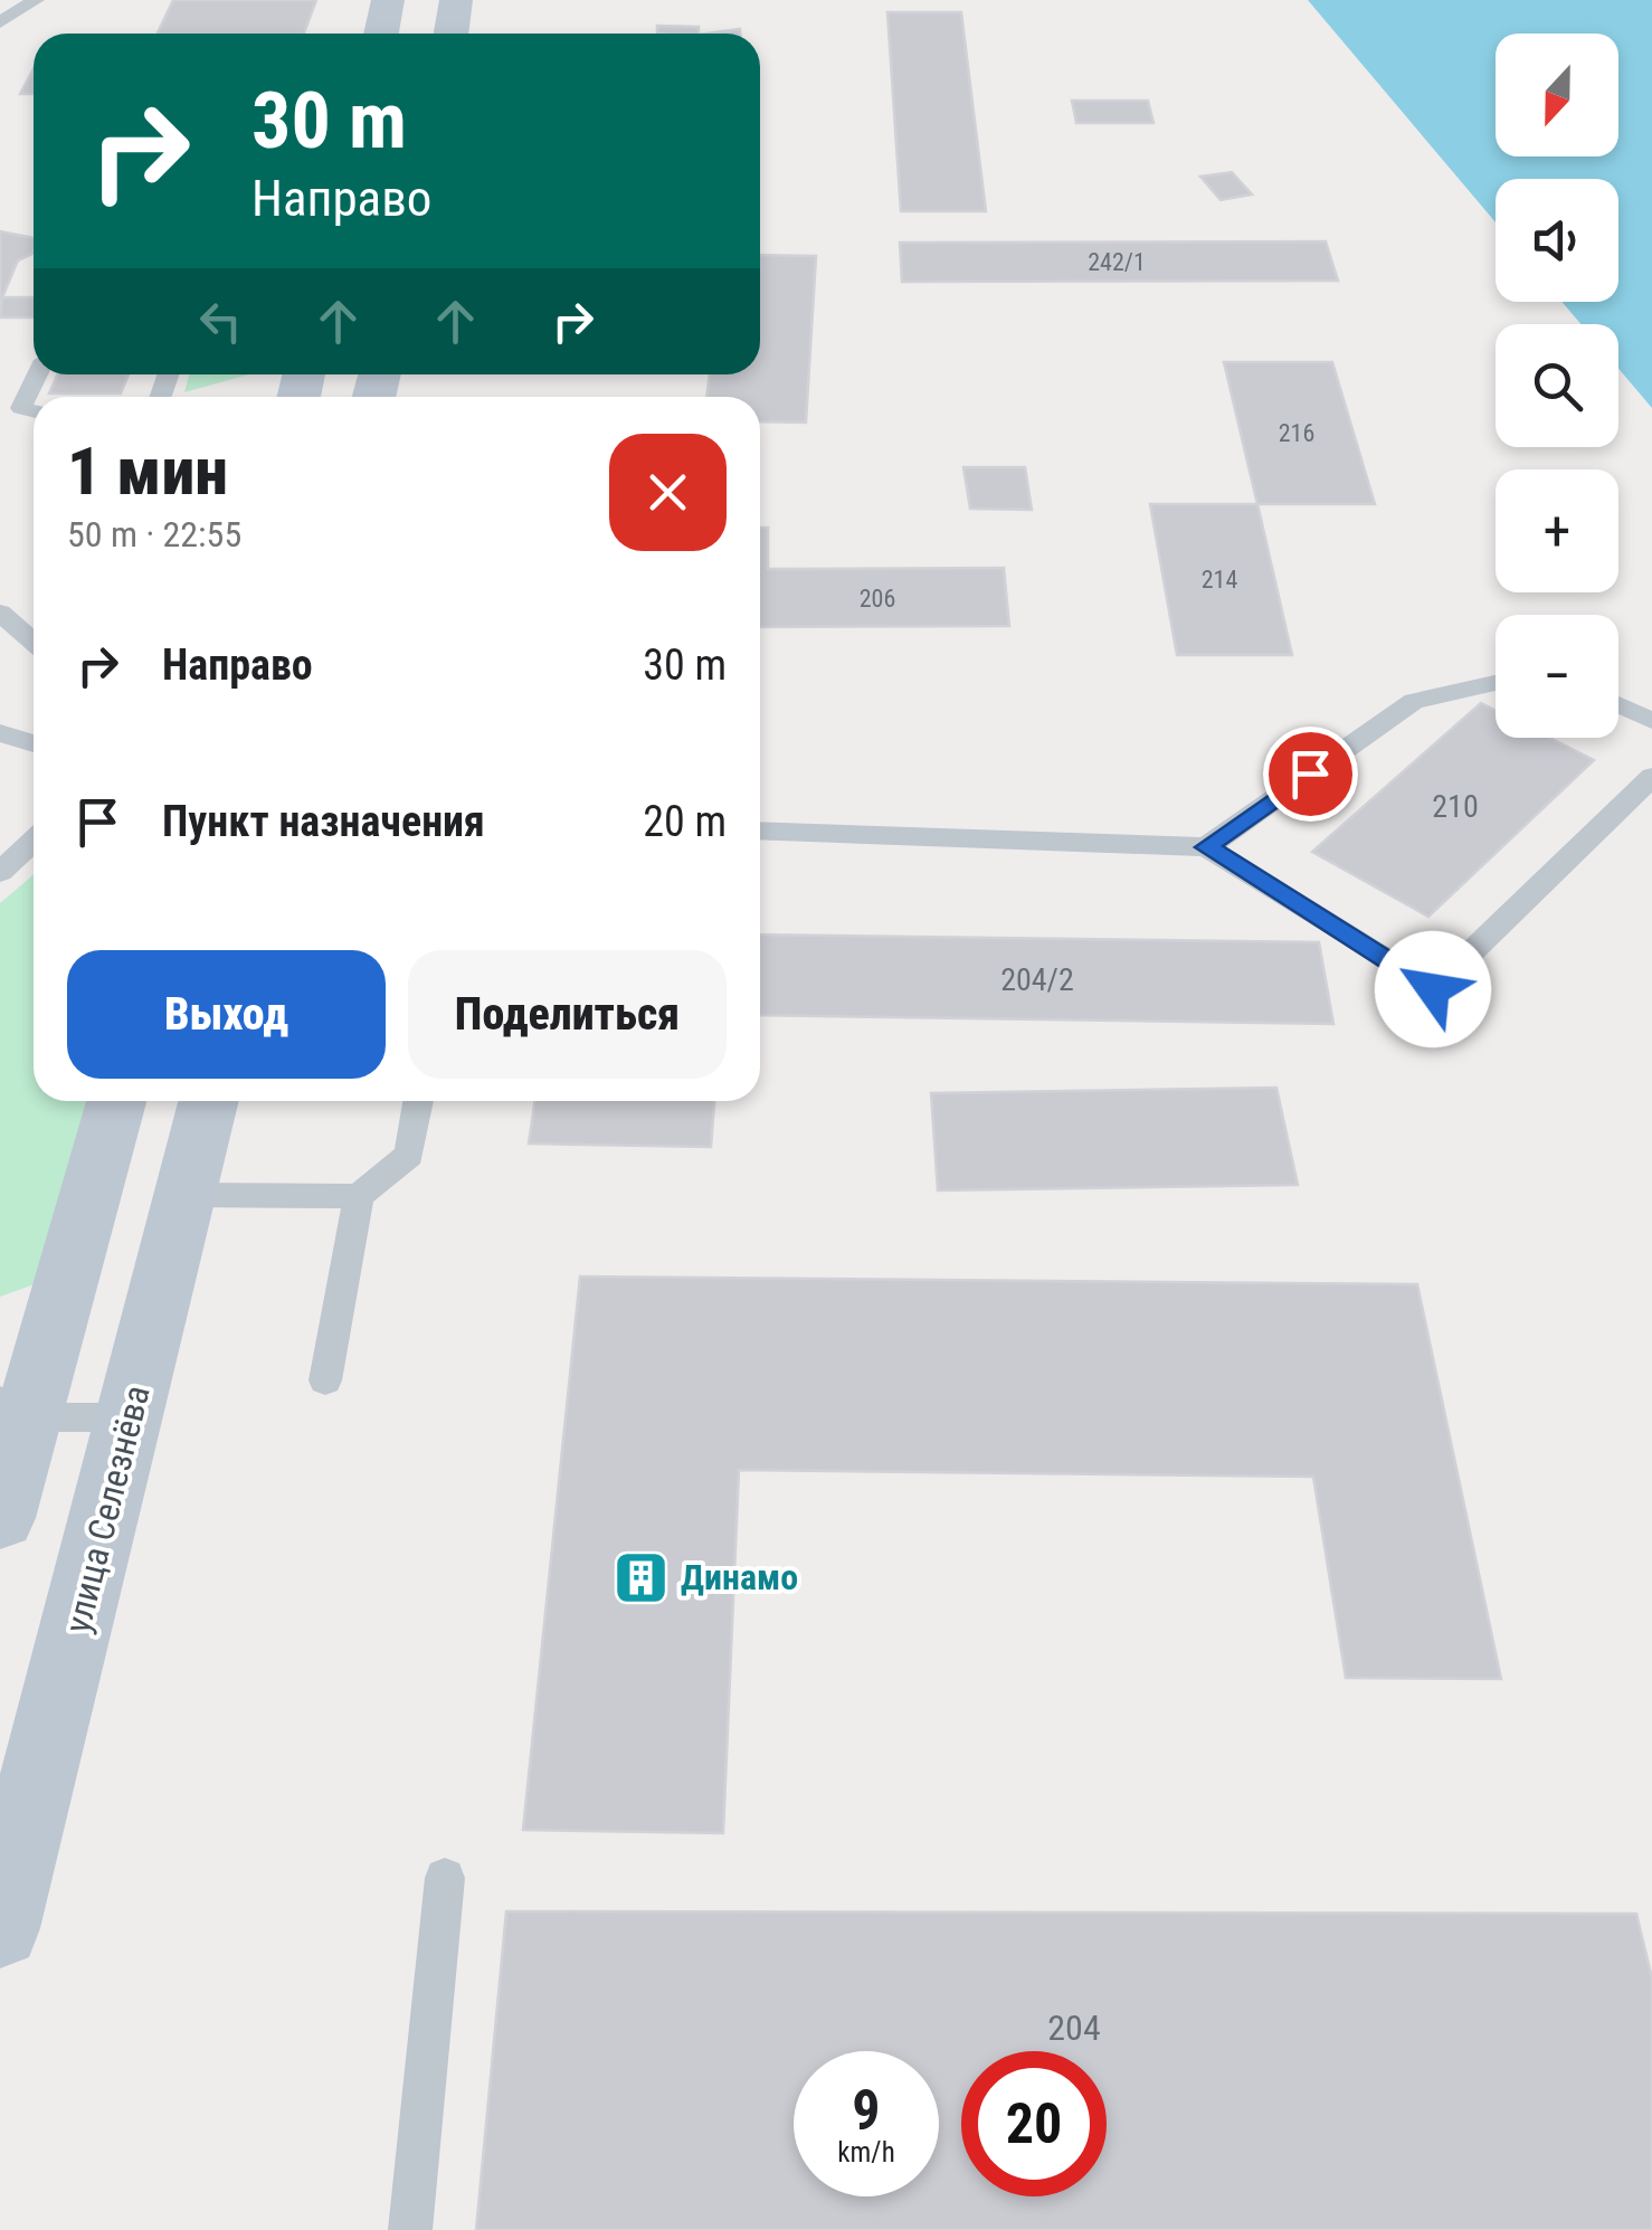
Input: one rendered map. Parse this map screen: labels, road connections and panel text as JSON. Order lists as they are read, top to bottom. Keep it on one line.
{"streets":{"main road":["улица Селезнёва"]},"places":{"building":["Динамо"]},"house_numbers":["242/1","216","214","206","210","204/2","204"],"north":"bottom","page":{"map_buttons":["+","−"],"turn":["30 m","Направо"],"heading":["1 мин","50 m · 22:55"],"list":[{"name":"Направо","value":"30 m"},{"name":"Пункт назначения","value":"20 m"}],"buttons":["Выход","Поделиться"],"speed":"9 km/h","limit":"20"}}
